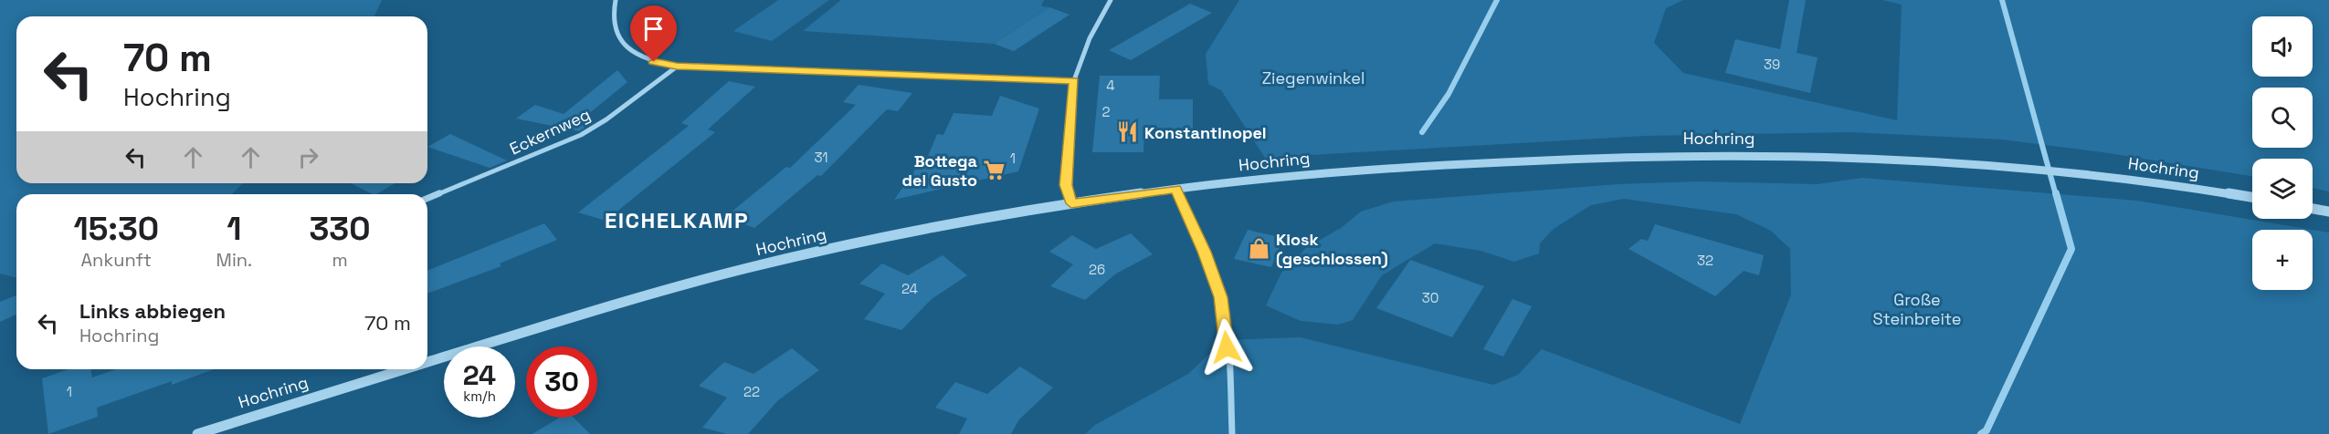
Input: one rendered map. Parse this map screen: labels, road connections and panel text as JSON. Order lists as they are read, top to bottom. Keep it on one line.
{"streets":{"street":["Eckernweg","Hochring"]},"districts":["EICHELKAMP"],"parks":["Ziegenwinkel","Große Steinbreite"],"places":{"restaurant":["Konstantinopel"],"supermarket":["Bottega del Gusto"],"shop":["Kiosk (geschlossen)"]},"house_numbers":["39","4","2","31","1","32","26","24","30","1","22"],"page":{"map_buttons":"+","turn":["70 m","Hochring"],"eta":["15:30","Ankunft","1","Min.","330","m"],"list":[{"name":"Links abbiegen","note":"Hochring","value":"70 m"}],"speed":"24 km/h","limit":"30"}}
